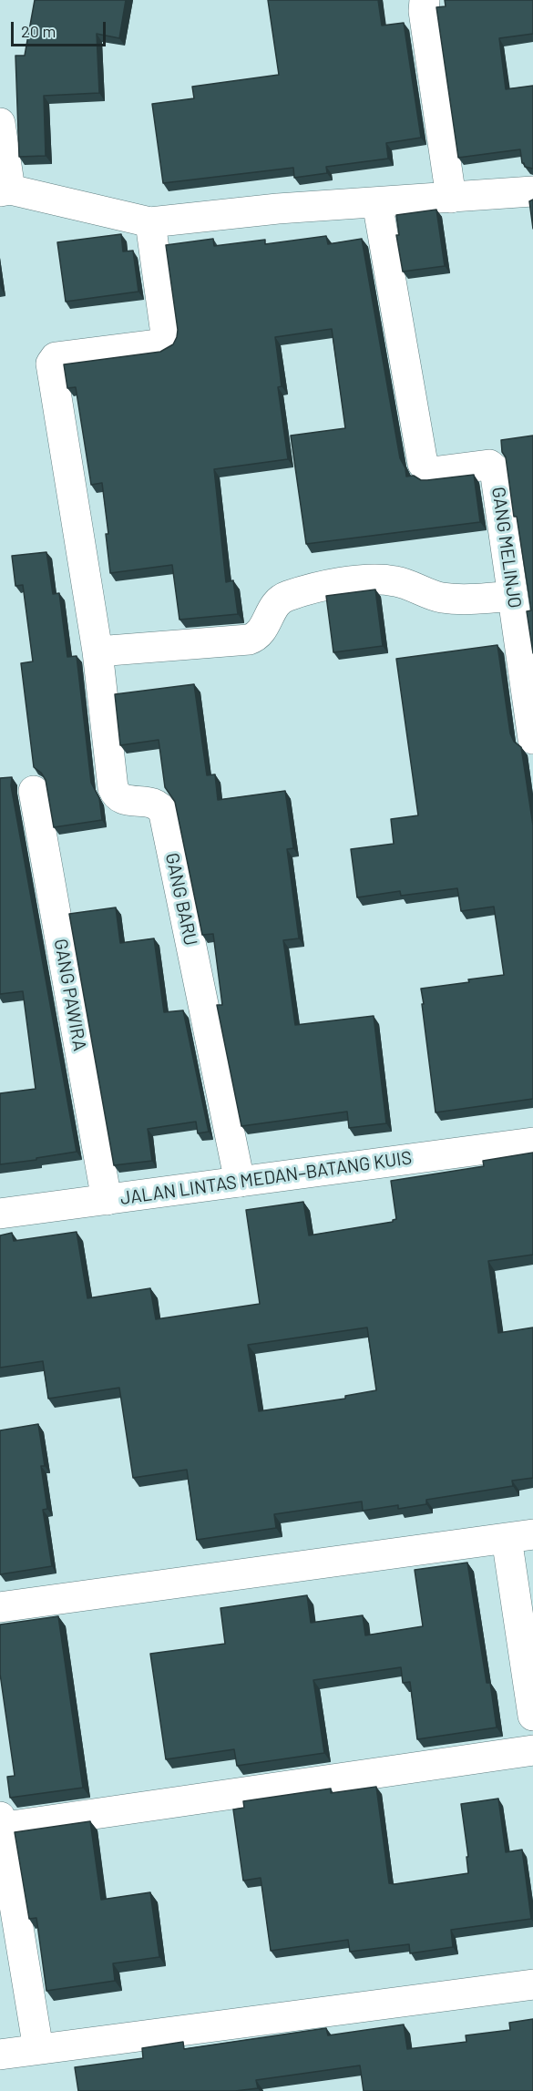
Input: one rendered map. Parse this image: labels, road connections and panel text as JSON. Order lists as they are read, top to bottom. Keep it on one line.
{"streets":{"main road":["GANG MELINJO","GANG BARU","GANG PAWIRA","JALAN LINTAS MEDAN–BATANG KUIS"]},"crossings":[["GANG BARU","JALAN LINTAS MEDAN–BATANG KUIS"],["GANG PAWIRA","JALAN LINTAS MEDAN–BATANG KUIS"]],"scale_bar":"20 m"}
